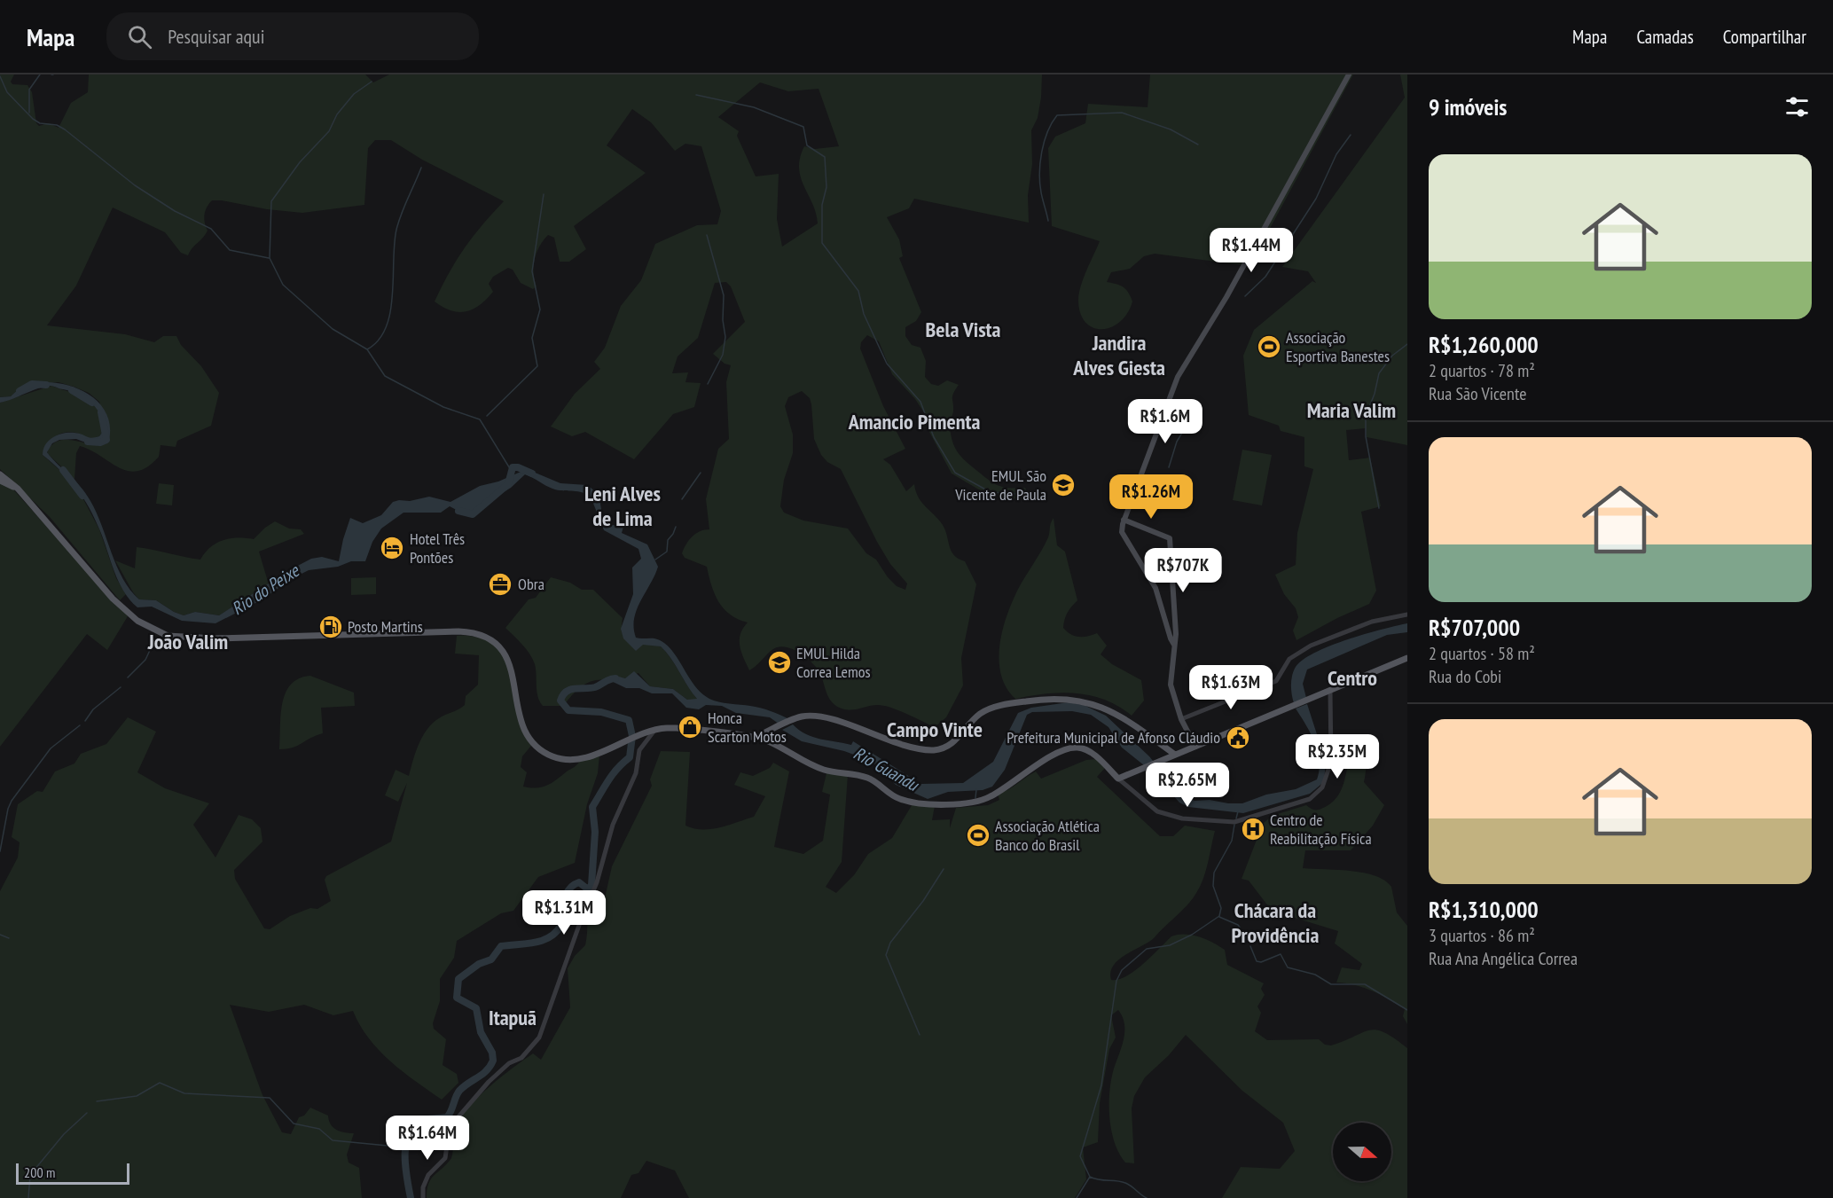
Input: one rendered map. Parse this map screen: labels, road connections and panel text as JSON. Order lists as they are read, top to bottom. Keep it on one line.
{"districts":["Bela Vista","Jandira Alves Giesta","Maria Valim","Amancio Pimenta","Leni Alves de Lima","João Valim","Centro","Campo Vinte","Chácara da Providência","Itapuã"],"water":["Rio do Peixe","Rio Guandu"],"places":{"sports":["Associação Esportiva Banestes","Associação Atlética Banco do Brasil"],"school or university":["EMUL São Vicente de Paula","EMUL Hilda Correa Lemos"],"hotel":["Hotel Três Pontões"],"office":["Obra"],"fuel station":["Posto Martins"],"shop":["Honca Scarton Motos"],"public building":["Prefeitura Municipal de Afonso Cláudio"],"hospital":["Centro de Reabilitação Física"]},"scale_bar":"200 m","north":"right","page":{"header":"Mapa","search":"Pesquisar aqui","nav":["Mapa","Camadas","Compartilhar"],"heading":"9 imóveis","list":[{"name":"R$1,260,000","note":"2 quartos · 78 m² · Rua São Vicente"},{"name":"R$707,000","note":"2 quartos · 58 m² · Rua do Cobi"},{"name":"R$1,310,000","note":"3 quartos · 86 m² · Rua Ana Angélica Correa"}],"price":["R$1.44M","R$1.6M","R$1.26M","R$707K","R$1.63M","R$2.35M","R$2.65M","R$1.31M","R$1.64M"],"scale":"200 m"}}
